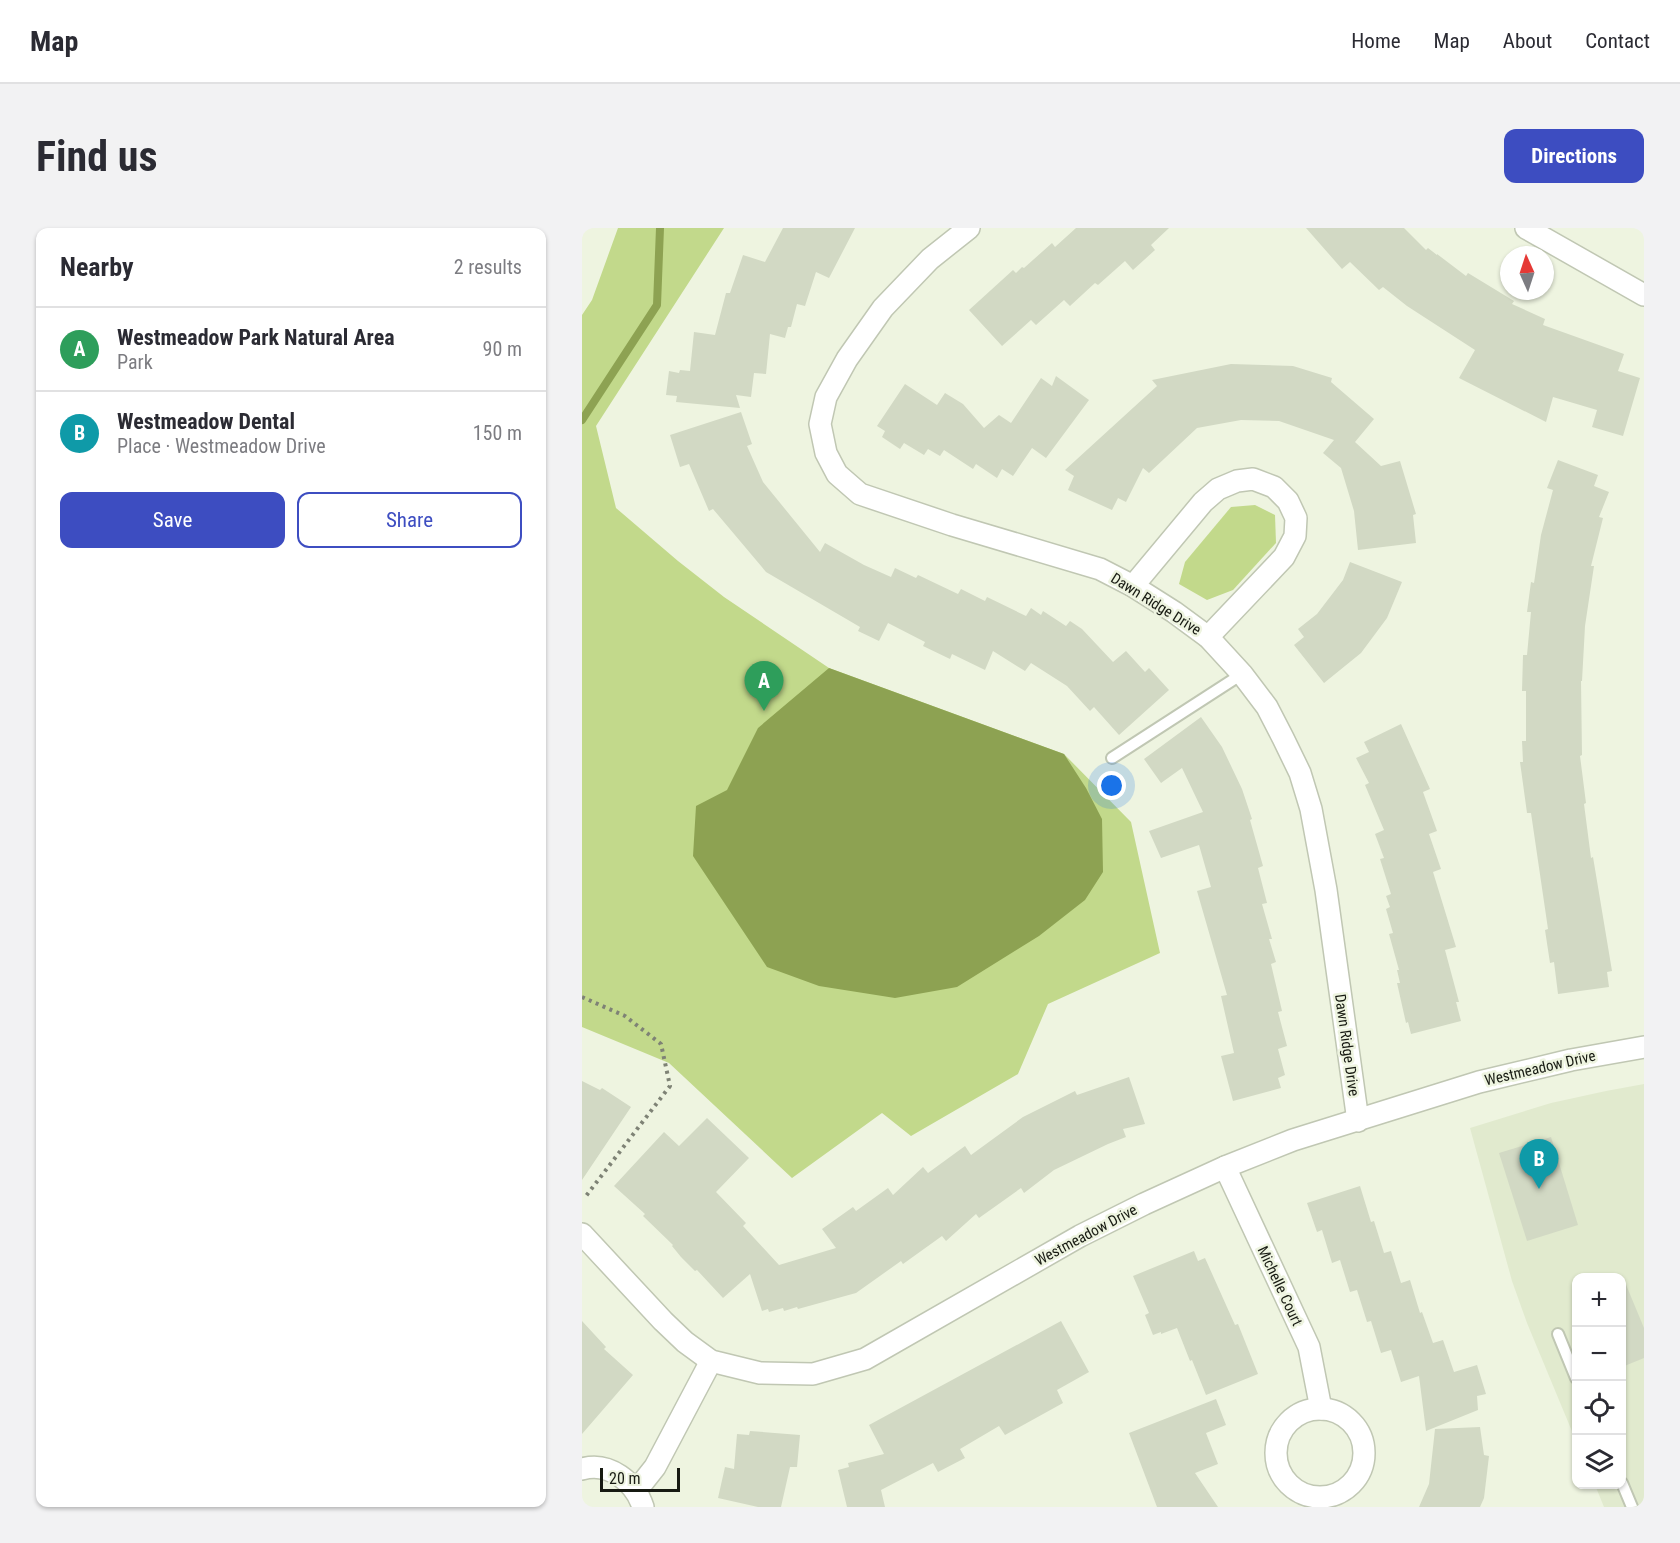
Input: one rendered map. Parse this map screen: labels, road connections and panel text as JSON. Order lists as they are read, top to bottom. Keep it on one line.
{"streets":{"street":["Dawn Ridge Drive","Westmeadow Drive","Michelle Court"]},"crossings":[["Dawn Ridge Drive","Westmeadow Drive"],["Westmeadow Drive","Michelle Court"]],"scale_bar":"20 m","north":"top","page":{"header":"Map","nav":["Home","Map","About","Contact"],"buttons":["Directions",["Save","Share"]],"title":"Find us","heading":["Nearby","2 results"],"list":[{"mark":"A","name":"Westmeadow Park Natural Area","note":"Park","value":"90 m"},{"mark":"B","name":"Westmeadow Dental","note":"Place · Westmeadow Drive","value":"150 m"}],"pins":["A","B"],"map_buttons":["+","−"],"scale":"20 m"}}
